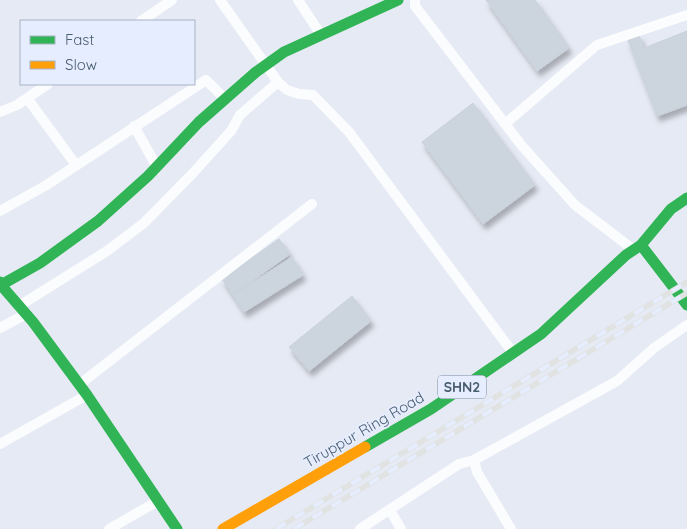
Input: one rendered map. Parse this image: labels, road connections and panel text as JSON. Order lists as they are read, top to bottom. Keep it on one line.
{"streets":{"main road":["SHN2","Tiruppur Ring Road"]},"legend":["Fast","Slow"]}
